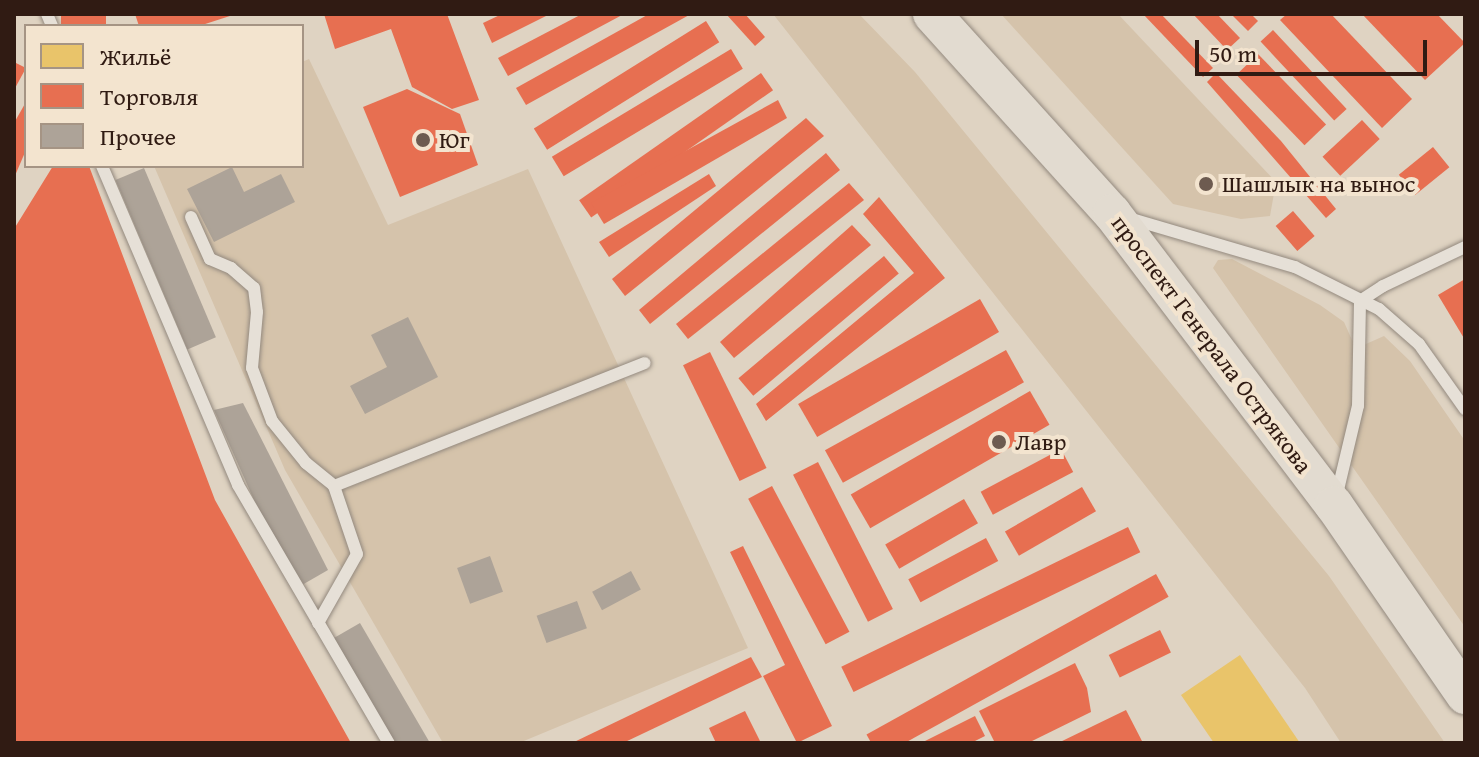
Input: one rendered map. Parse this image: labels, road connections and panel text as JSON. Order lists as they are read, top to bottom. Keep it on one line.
{"streets":{"main road":["проспект Генерала Острякова"]},"places":["Юг","Шашлык на вынос","Лавр"],"legend":["Жильё","Торговля","Прочее"],"scale_bar":"50 m"}
